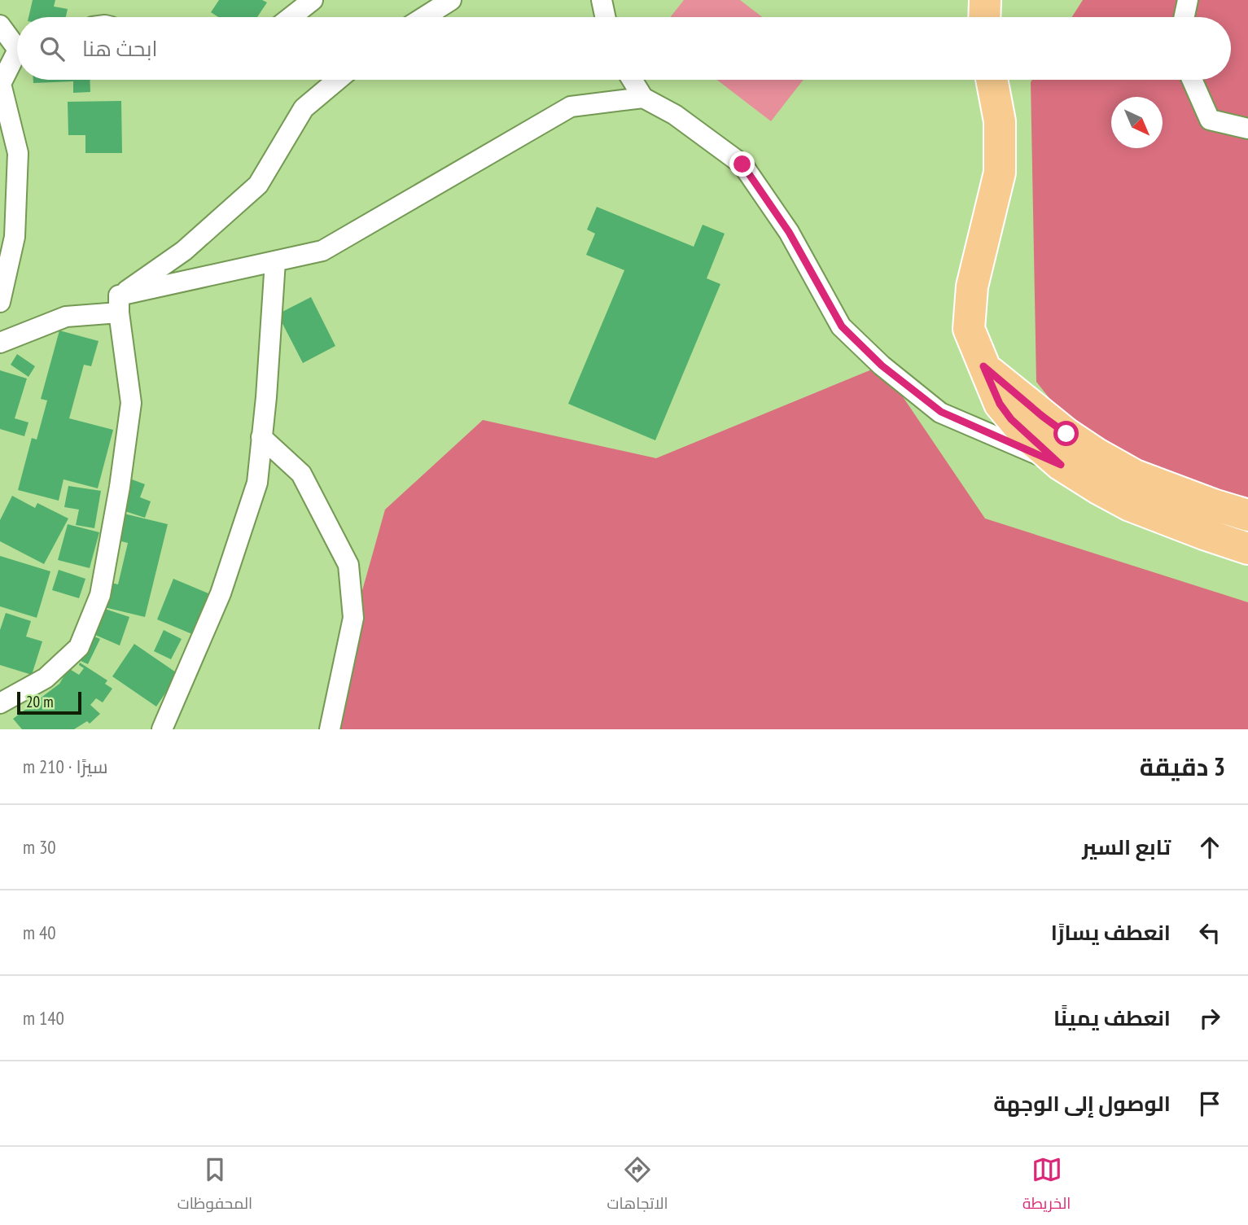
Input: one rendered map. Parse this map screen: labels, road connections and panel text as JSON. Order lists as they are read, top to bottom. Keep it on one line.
{"scale_bar":"20 m","north":"bottom right","page":{"search":"ابحث هنا","scale":"20 m","heading":["3 دقيقة","سيرًا · 210 m"],"list":[["تابع السير","30 m"],["انعطف يسارًا","40 m"],["انعطف يمينًا","140 m"],"الوصول إلى الوجهة"],"nav":["الخريطة","الاتجاهات","المحفوظات"]}}
